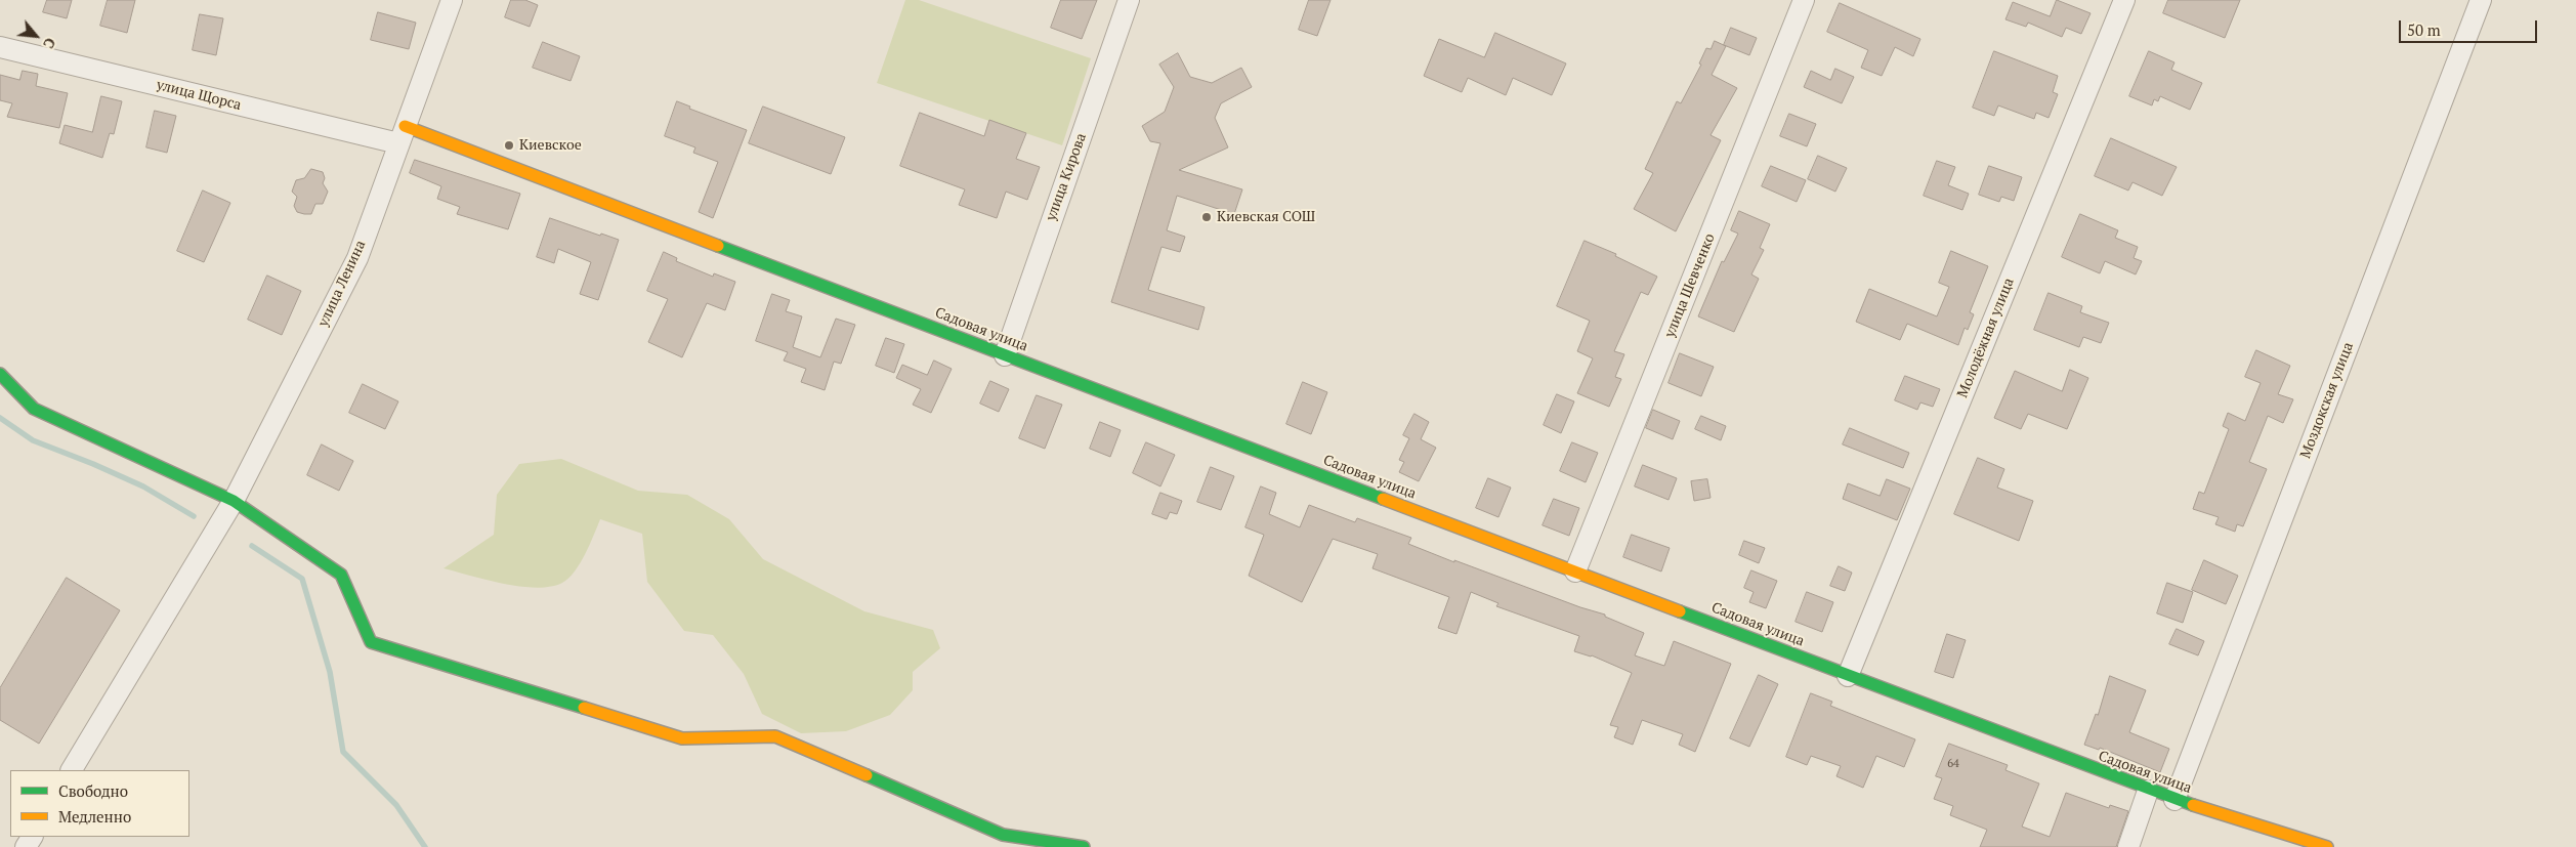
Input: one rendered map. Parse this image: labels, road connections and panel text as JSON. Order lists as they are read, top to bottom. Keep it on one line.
{"streets":{"street":["улица Щорса","улица Кирова","улица Ленина","улица Шевченко","Садовая улица","Молодёжная улица","Моздокская улица"]},"crossings":[["улица Щорса","улица Ленина"],["улица Щорса","Садовая улица"],["улица Кирова","Садовая улица"],["улица Ленина","Садовая улица"],["улица Шевченко","Садовая улица"],["Садовая улица","Молодёжная улица"],["Садовая улица","Моздокская улица"]],"places":["Киевское","Киевская СОШ"],"house_numbers":["64"],"legend":["Свободно","Медленно"],"scale_bar":"50 m","north":"bottom right"}
